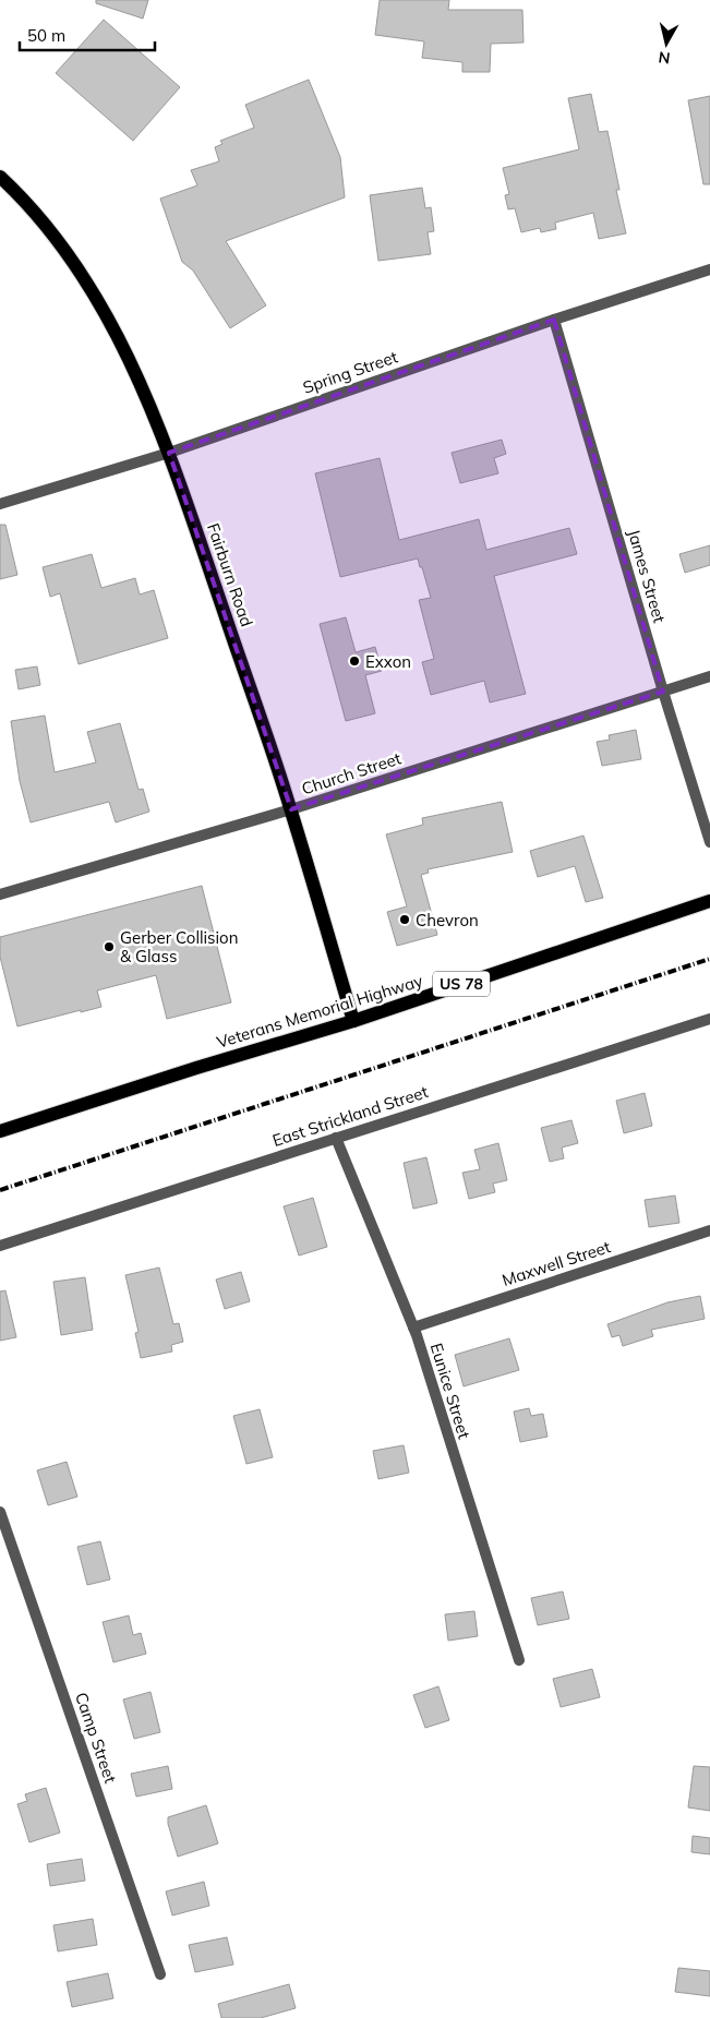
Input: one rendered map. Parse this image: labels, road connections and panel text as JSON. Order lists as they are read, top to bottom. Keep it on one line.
{"streets":{"main road":["Fairburn Road","US 78","Veterans Memorial Highway"],"street":["Spring Street","James Street","Church Street","East Strickland Street","Maxwell Street","Eunice Street","Camp Street"]},"crossings":[["Spring Street","Fairburn Road"],["Spring Street","James Street"],["Fairburn Road","Church Street"],["Fairburn Road","Veterans Memorial Highway"],["James Street","Church Street"],["East Strickland Street","Eunice Street"],["Maxwell Street","Eunice Street"]],"places":["Exxon","Chevron","Gerber Collision & Glass"],"scale_bar":"50 m","north":"bottom"}
